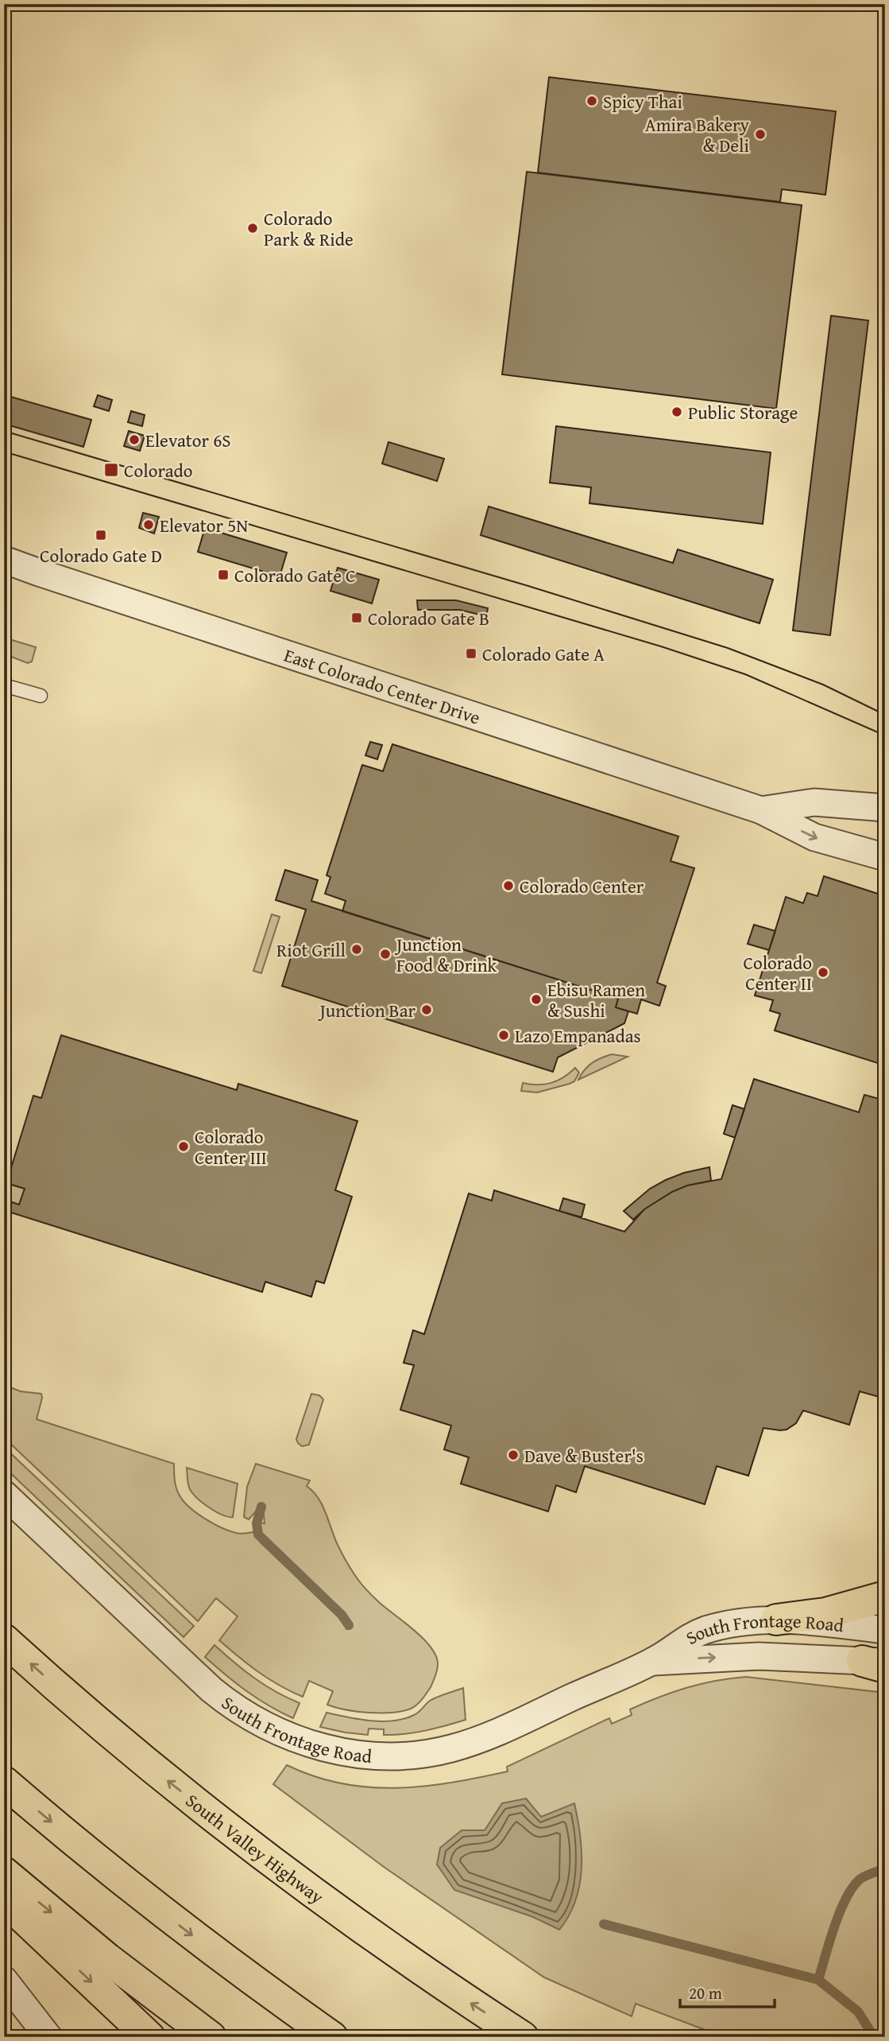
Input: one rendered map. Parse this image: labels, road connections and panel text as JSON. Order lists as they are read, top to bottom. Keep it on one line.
{"streets":{"main road":["South Valley Highway"],"street":["East Colorado Center Drive","South Frontage Road"]},"places":{"other":["Spicy Thai","Amira Bakery & Deli","Colorado Park & Ride","Public Storage","Elevator 6S","Elevator 5N","Colorado Center","Riot Grill","Junction Food & Drink","Colorado Center II","Ebisu Ramen & Sushi","Junction Bar","Lazo Empanadas","Colorado Center III","Dave & Buster's"],"transit":["Colorado","Colorado Gate D","Colorado Gate C","Colorado Gate B","Colorado Gate A"]},"scale_bar":"20 m"}
